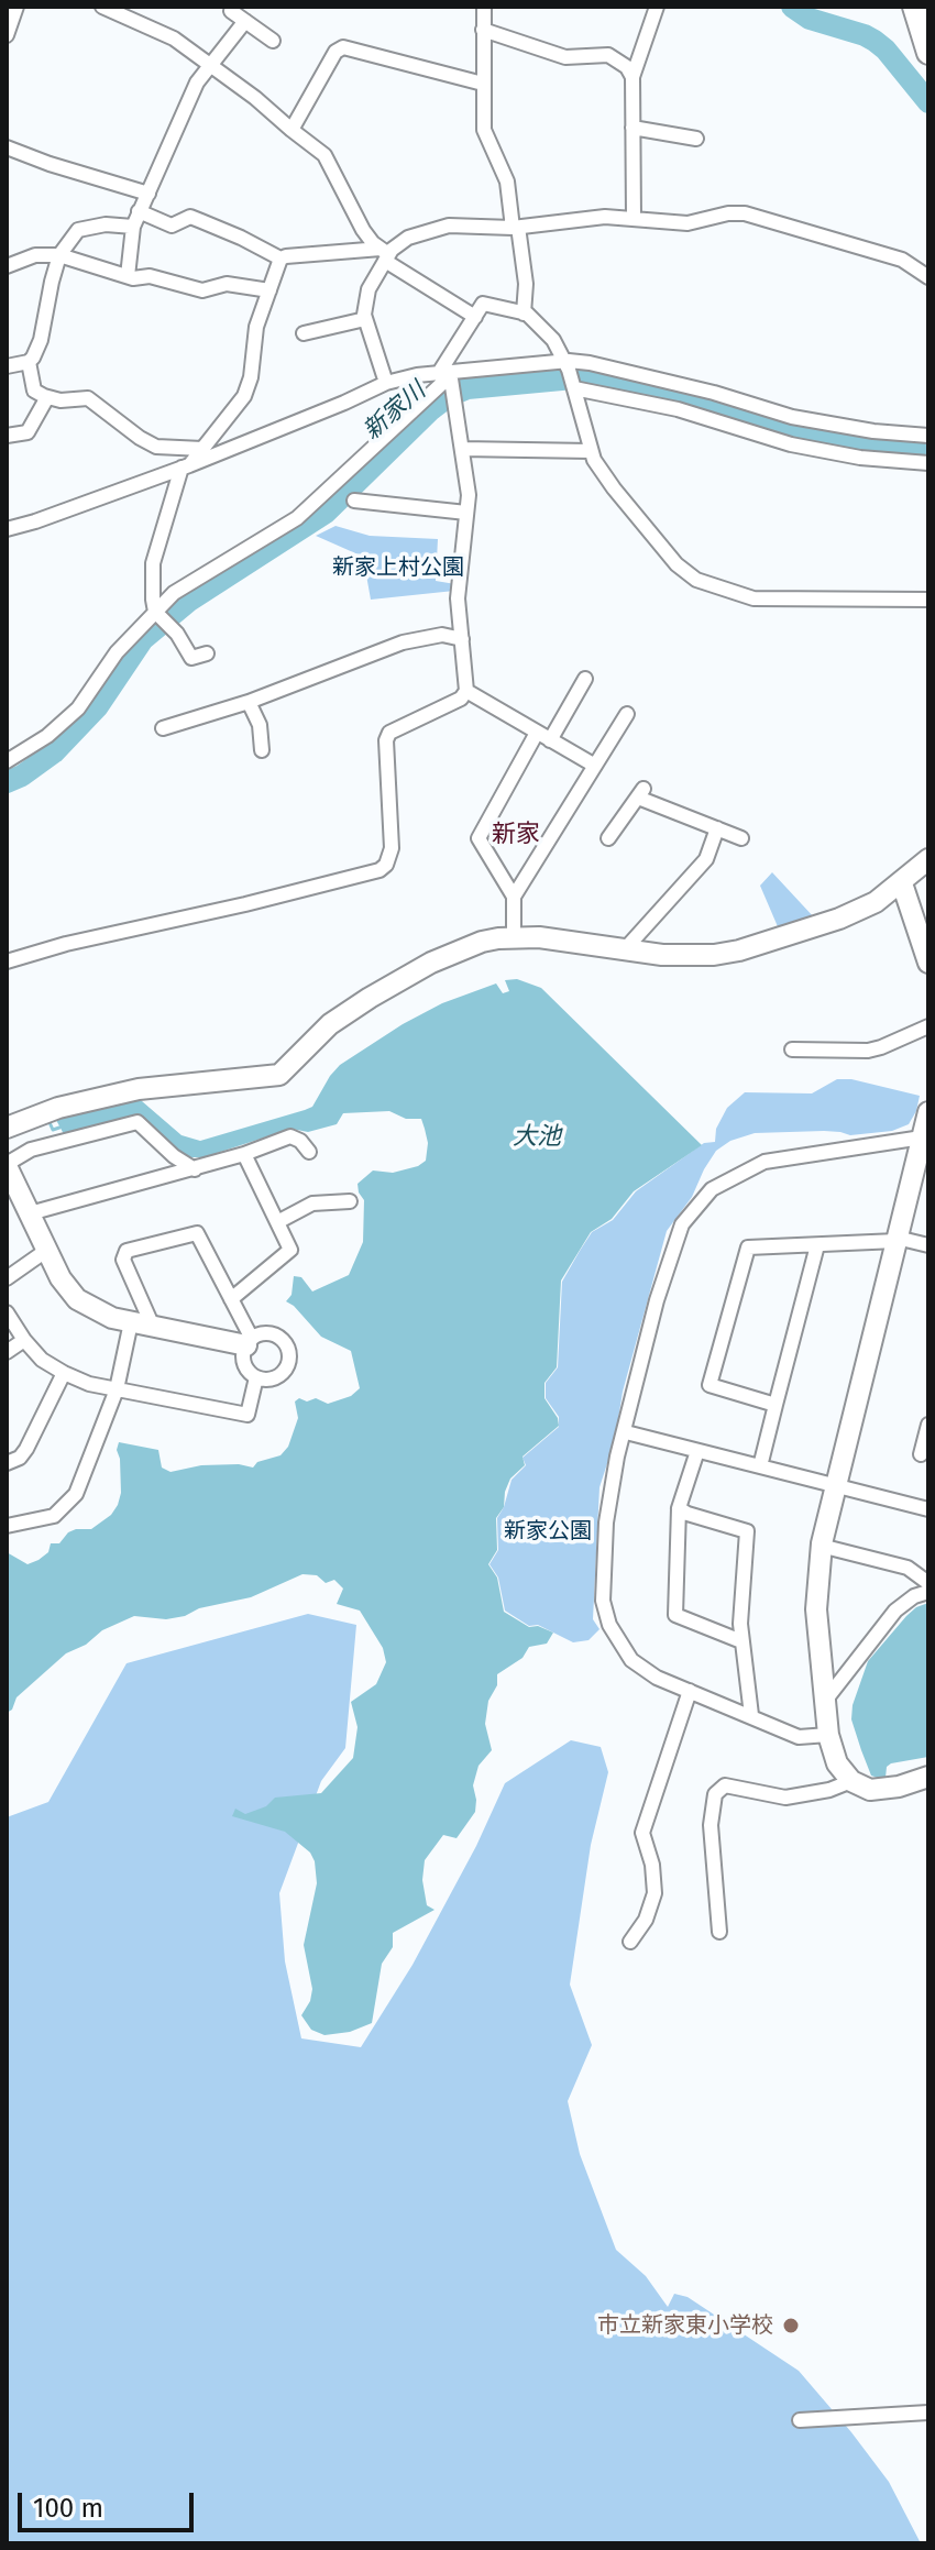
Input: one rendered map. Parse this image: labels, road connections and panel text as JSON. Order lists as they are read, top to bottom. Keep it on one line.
{"districts":["新家"],"water":["新家川","大池"],"parks":["新家上村公園","新家公園"],"places":["市立新家東小学校"],"scale_bar":"100 m"}
